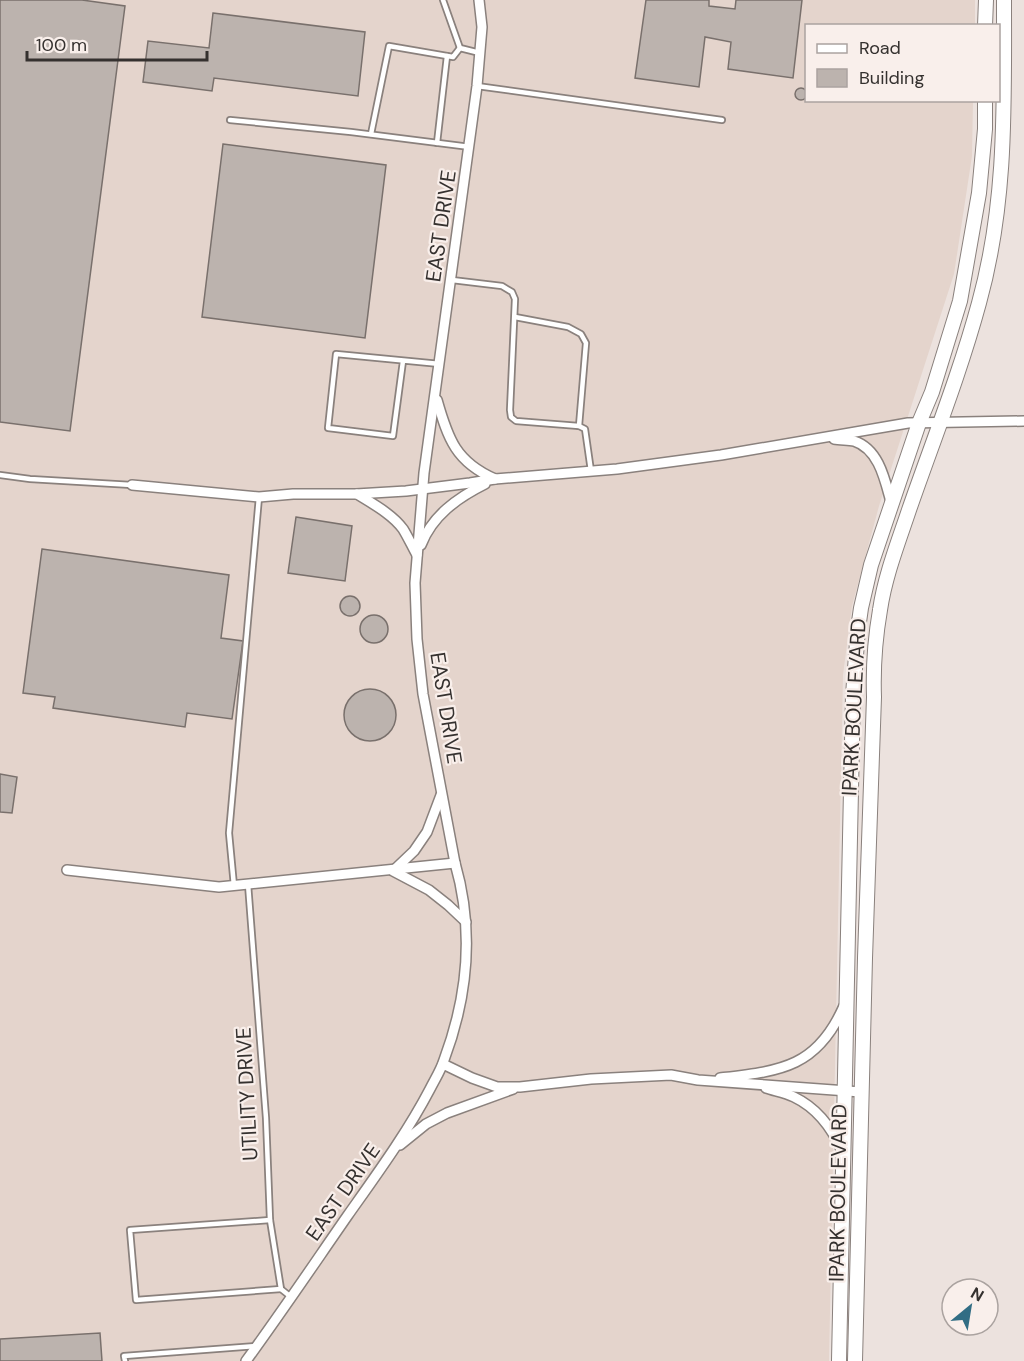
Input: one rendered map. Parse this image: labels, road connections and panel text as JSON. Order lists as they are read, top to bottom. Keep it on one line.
{"streets":{"main road":["IPARK BOULEVARD"],"street":["EAST DRIVE"],"lane":["UTILITY DRIVE"]},"legend":["Road","Building"],"scale_bar":"100 m","north":"top right"}
